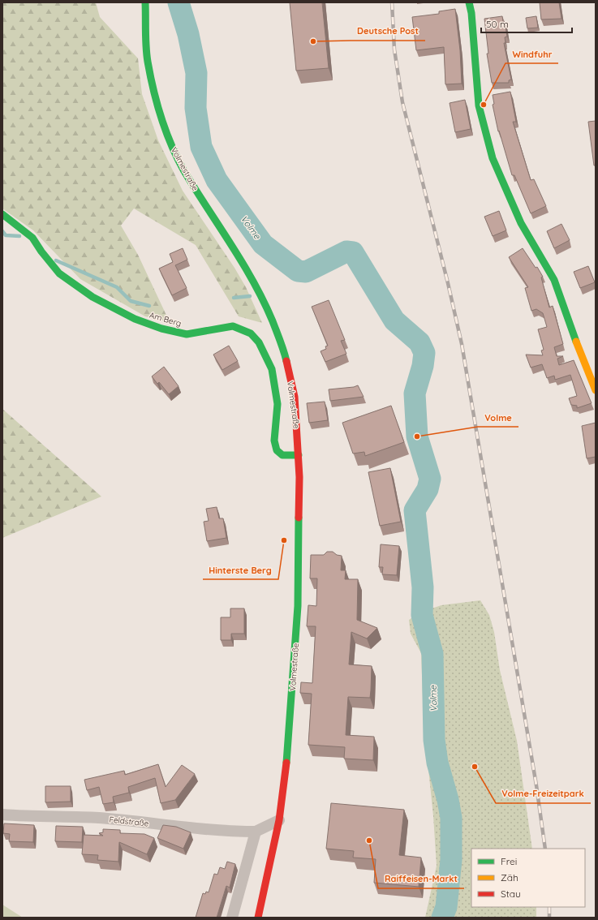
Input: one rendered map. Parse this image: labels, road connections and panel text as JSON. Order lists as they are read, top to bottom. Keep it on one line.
{"streets":{"main road":["Volmestraße","Am Berg"],"street":["Feldstraße"]},"crossings":[["Volmestraße","Am Berg"]],"water":["Volme"],"places":["Deutsche Post","Windfuhr","Volme","Hinterste Berg","Volme-Freizeitpark","Raiffeisen-Markt"],"legend":["Frei","Zäh","Stau"],"scale_bar":"50 m"}
